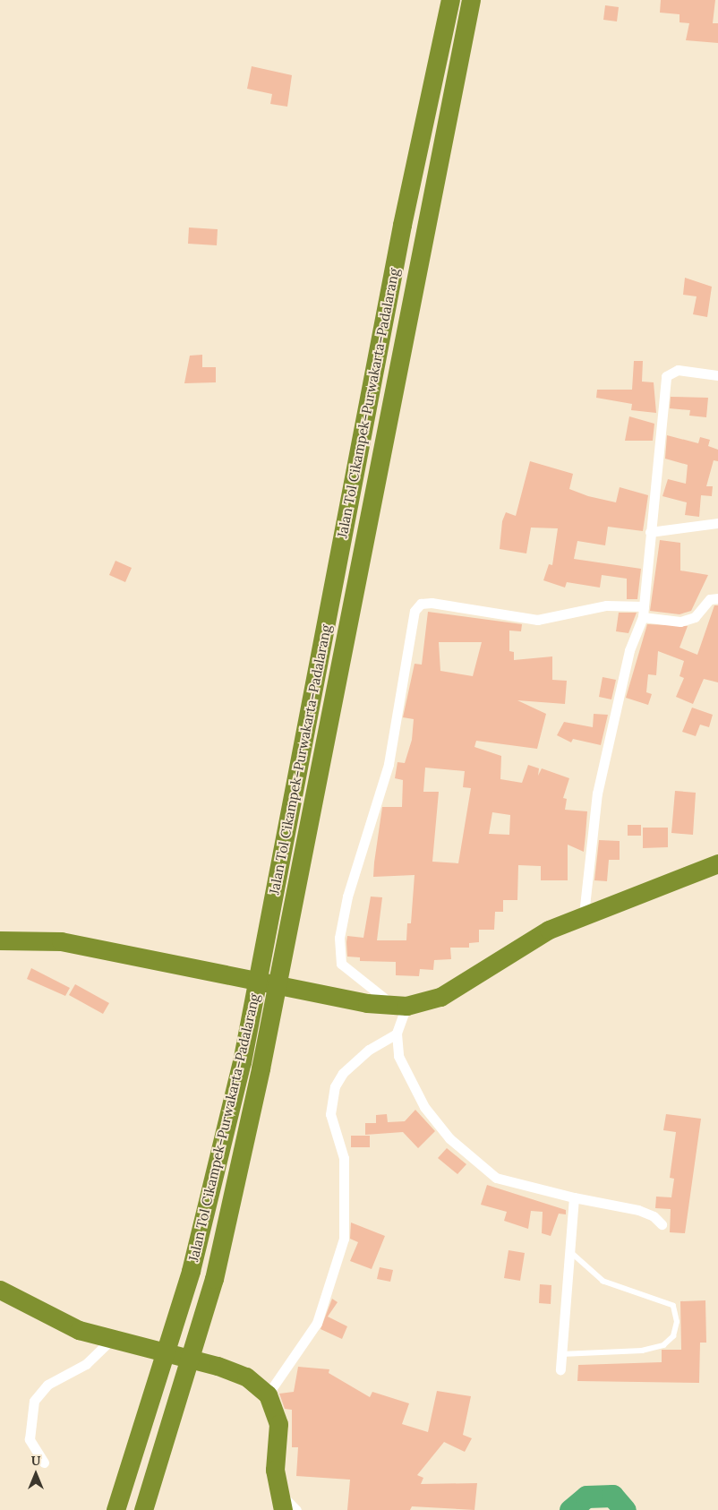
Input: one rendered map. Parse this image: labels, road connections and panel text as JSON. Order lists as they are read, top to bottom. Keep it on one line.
{"streets":{"highway":["Jalan Tol Cikampek–Purwakarta–Padalarang"]},"north":"top"}
